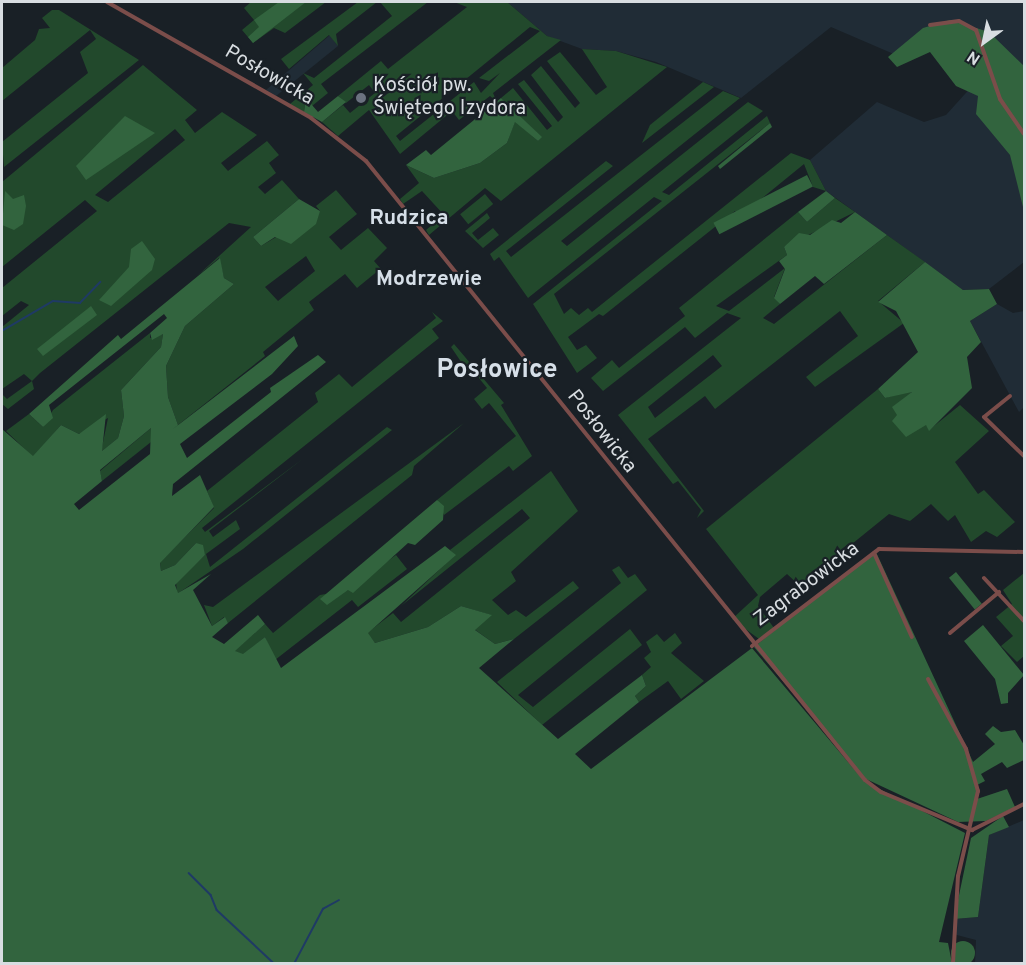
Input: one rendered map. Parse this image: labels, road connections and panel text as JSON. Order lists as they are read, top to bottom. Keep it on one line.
{"streets":{"street":["Posłowicka","Zagrabowicka"]},"crossings":[["Posłowicka","Zagrabowicka"]],"districts":["Rudzica","Modrzewie","Posłowice"],"places":["Kościół pw. Świętego Izydora"],"north":"bottom left"}
